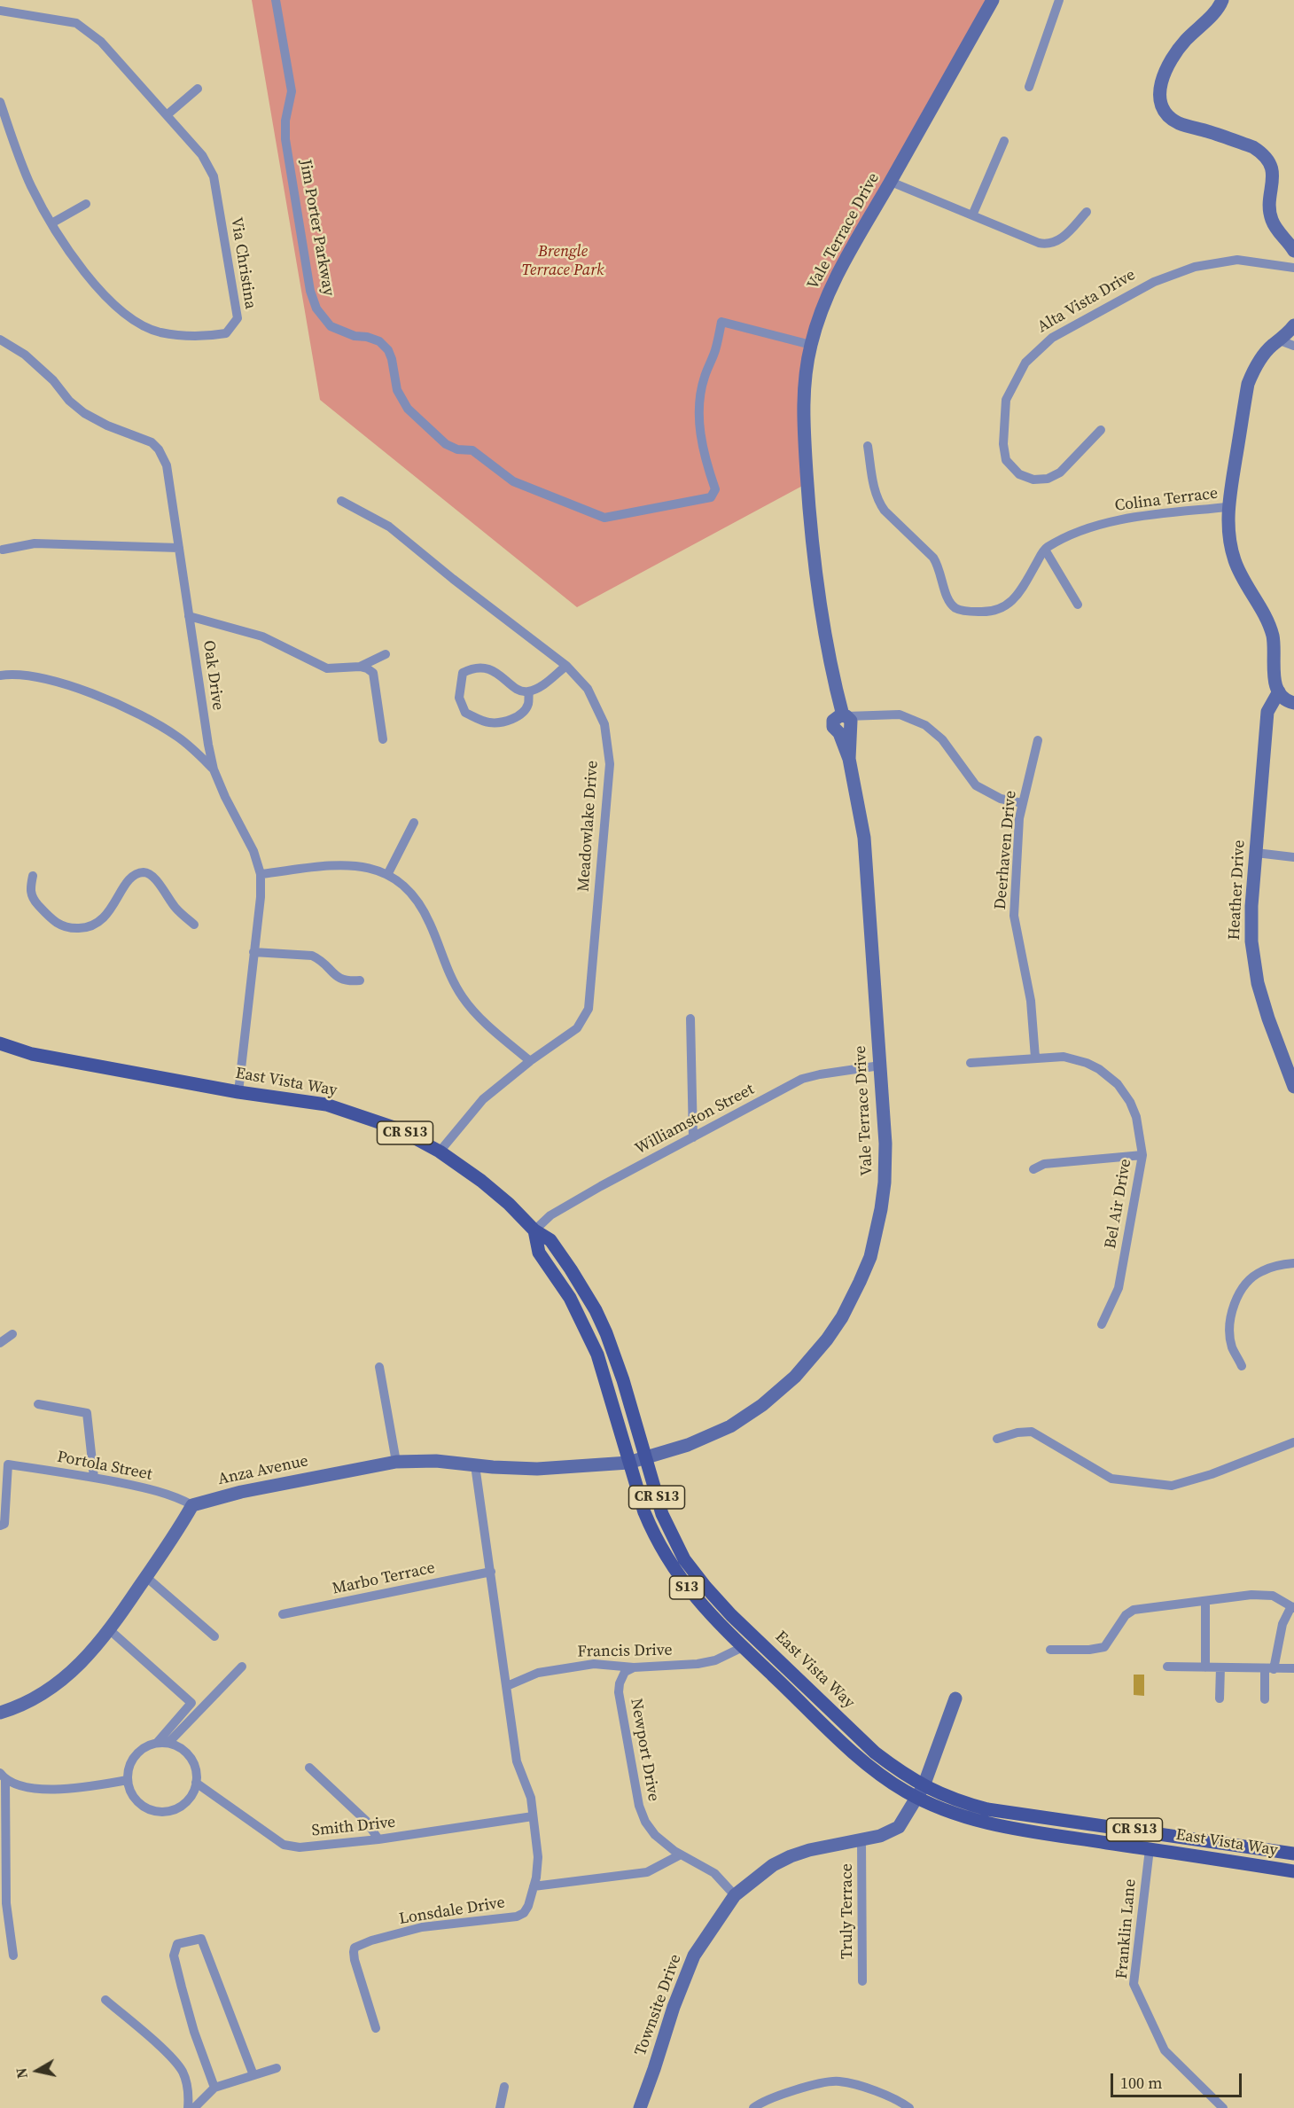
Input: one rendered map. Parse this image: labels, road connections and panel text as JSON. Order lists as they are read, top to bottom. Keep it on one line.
{"streets":{"main road":["Vale Terrace Drive","Heather Drive","East Vista Way","CR S13","Anza Avenue","S13","Townsite Drive"],"street":["Jim Porter Parkway","Via Christina","Alta Vista Drive","Colina Terrace","Oak Drive","Meadowlake Drive","Deerhaven Drive","Williamston Street","Bel Air Drive","Portola Street","Marbo Terrace","Francis Drive","Newport Drive","Smith Drive","Lonsdale Drive","Truly Terrace","Franklin Lane"]},"crossings":[["Jim Porter Parkway","Vale Terrace Drive"],["Vale Terrace Drive","East Vista Way"],["Vale Terrace Drive","Williamston Street"],["Vale Terrace Drive","CR S13"],["Vale Terrace Drive","Anza Avenue"],["Oak Drive","East Vista Way"],["Meadowlake Drive","East Vista Way"],["Deerhaven Drive","Bel Air Drive"],["East Vista Way","Williamston Street"],["East Vista Way","CR S13"],["East Vista Way","Anza Avenue"],["East Vista Way","Francis Drive"],["East Vista Way","Franklin Lane"],["East Vista Way","Townsite Drive"],["Williamston Street","CR S13"],["CR S13","Anza Avenue"],["Portola Street","Anza Avenue"],["Francis Drive","Newport Drive"],["Newport Drive","Townsite Drive"],["Truly Terrace","Townsite Drive"]],"parks":["Brengle Terrace Park"],"scale_bar":"100 m","north":"left"}
